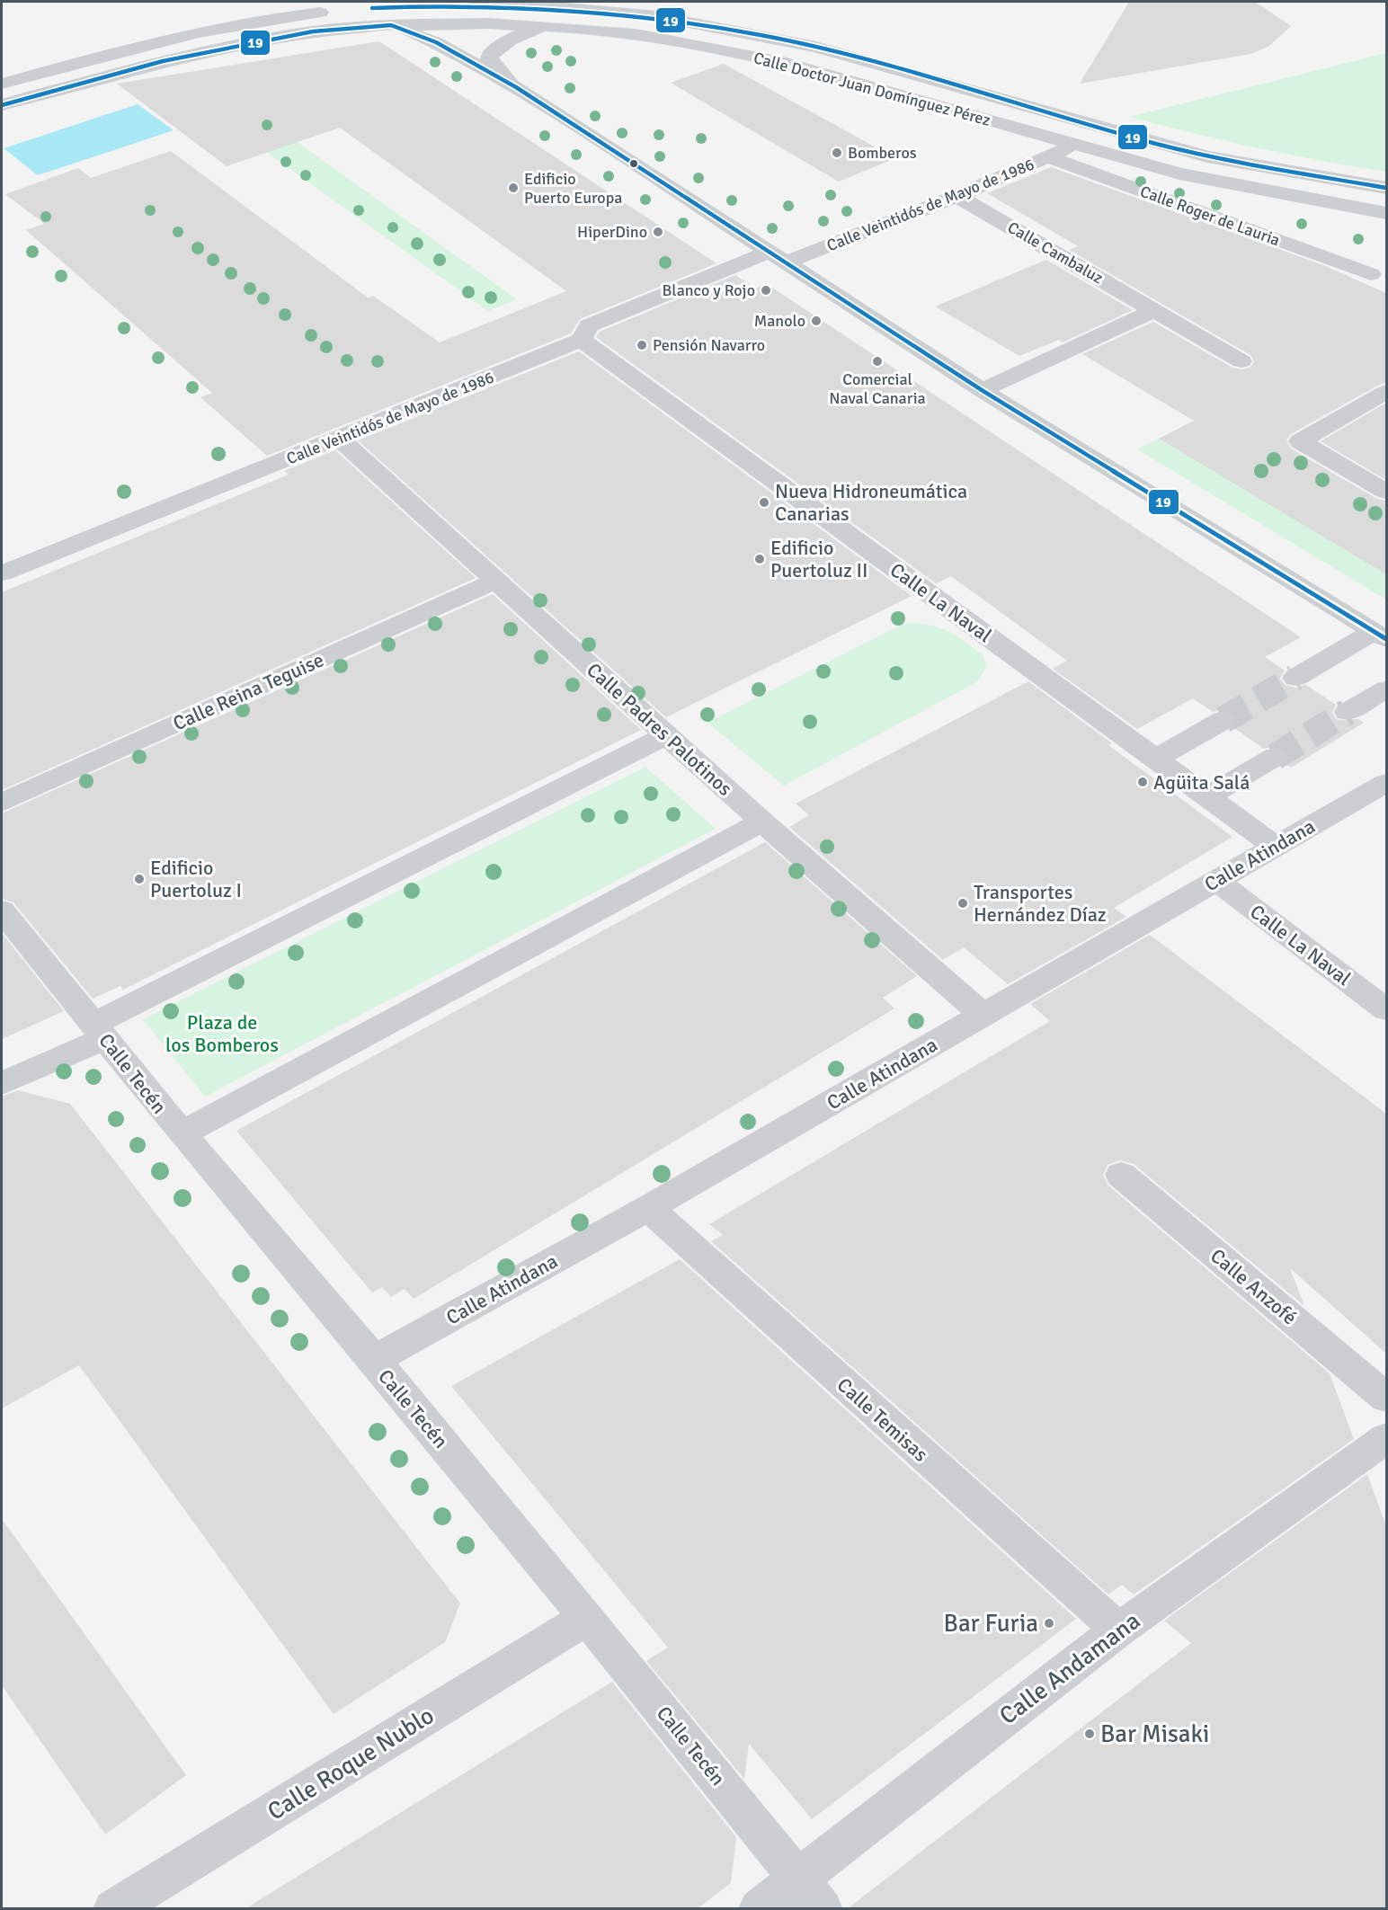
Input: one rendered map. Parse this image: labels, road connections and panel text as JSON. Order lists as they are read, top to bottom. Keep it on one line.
{"streets":{"street":["Calle Doctor Juan Domínguez Pérez","Calle Veintidós de Mayo de 1986","Calle Roger de Lauria","Calle Cambaluz","Calle La Naval","Calle Reina Teguise","Calle Padres Palotinos","Calle Atindana","Calle Tecén","Calle Anzofé","Calle Temisas","Calle Andamana","Calle Roque Nublo"]},"crossings":[["Calle Doctor Juan Domínguez Pérez","Calle Veintidós de Mayo de 1986"],["Calle Veintidós de Mayo de 1986","Calle Roger de Lauria"],["Calle Veintidós de Mayo de 1986","Calle Cambaluz"],["Calle Veintidós de Mayo de 1986","Calle La Naval"],["Calle Veintidós de Mayo de 1986","Calle Padres Palotinos"],["Calle La Naval","Calle Atindana"],["Calle Reina Teguise","Calle Padres Palotinos"],["Calle Padres Palotinos","Calle Atindana"],["Calle Atindana","Calle Tecén"],["Calle Atindana","Calle Temisas"],["Calle Tecén","Calle Andamana"],["Calle Tecén","Calle Roque Nublo"],["Calle Temisas","Calle Andamana"]],"parks":["Plaza de los Bomberos"],"places":["Bomberos","Edificio Puerto Europa","HiperDino","Blanco y Rojo","Manolo","Pensión Navarro","Comercial Naval Canaria","Nueva Hidroneumática Canarias","Edificio Puertoluz II","Agüita Salá","Edificio Puertoluz I","Transportes Hernández Díaz","Bar Furia","Bar Misaki"],"lines":["transit line 19"]}
